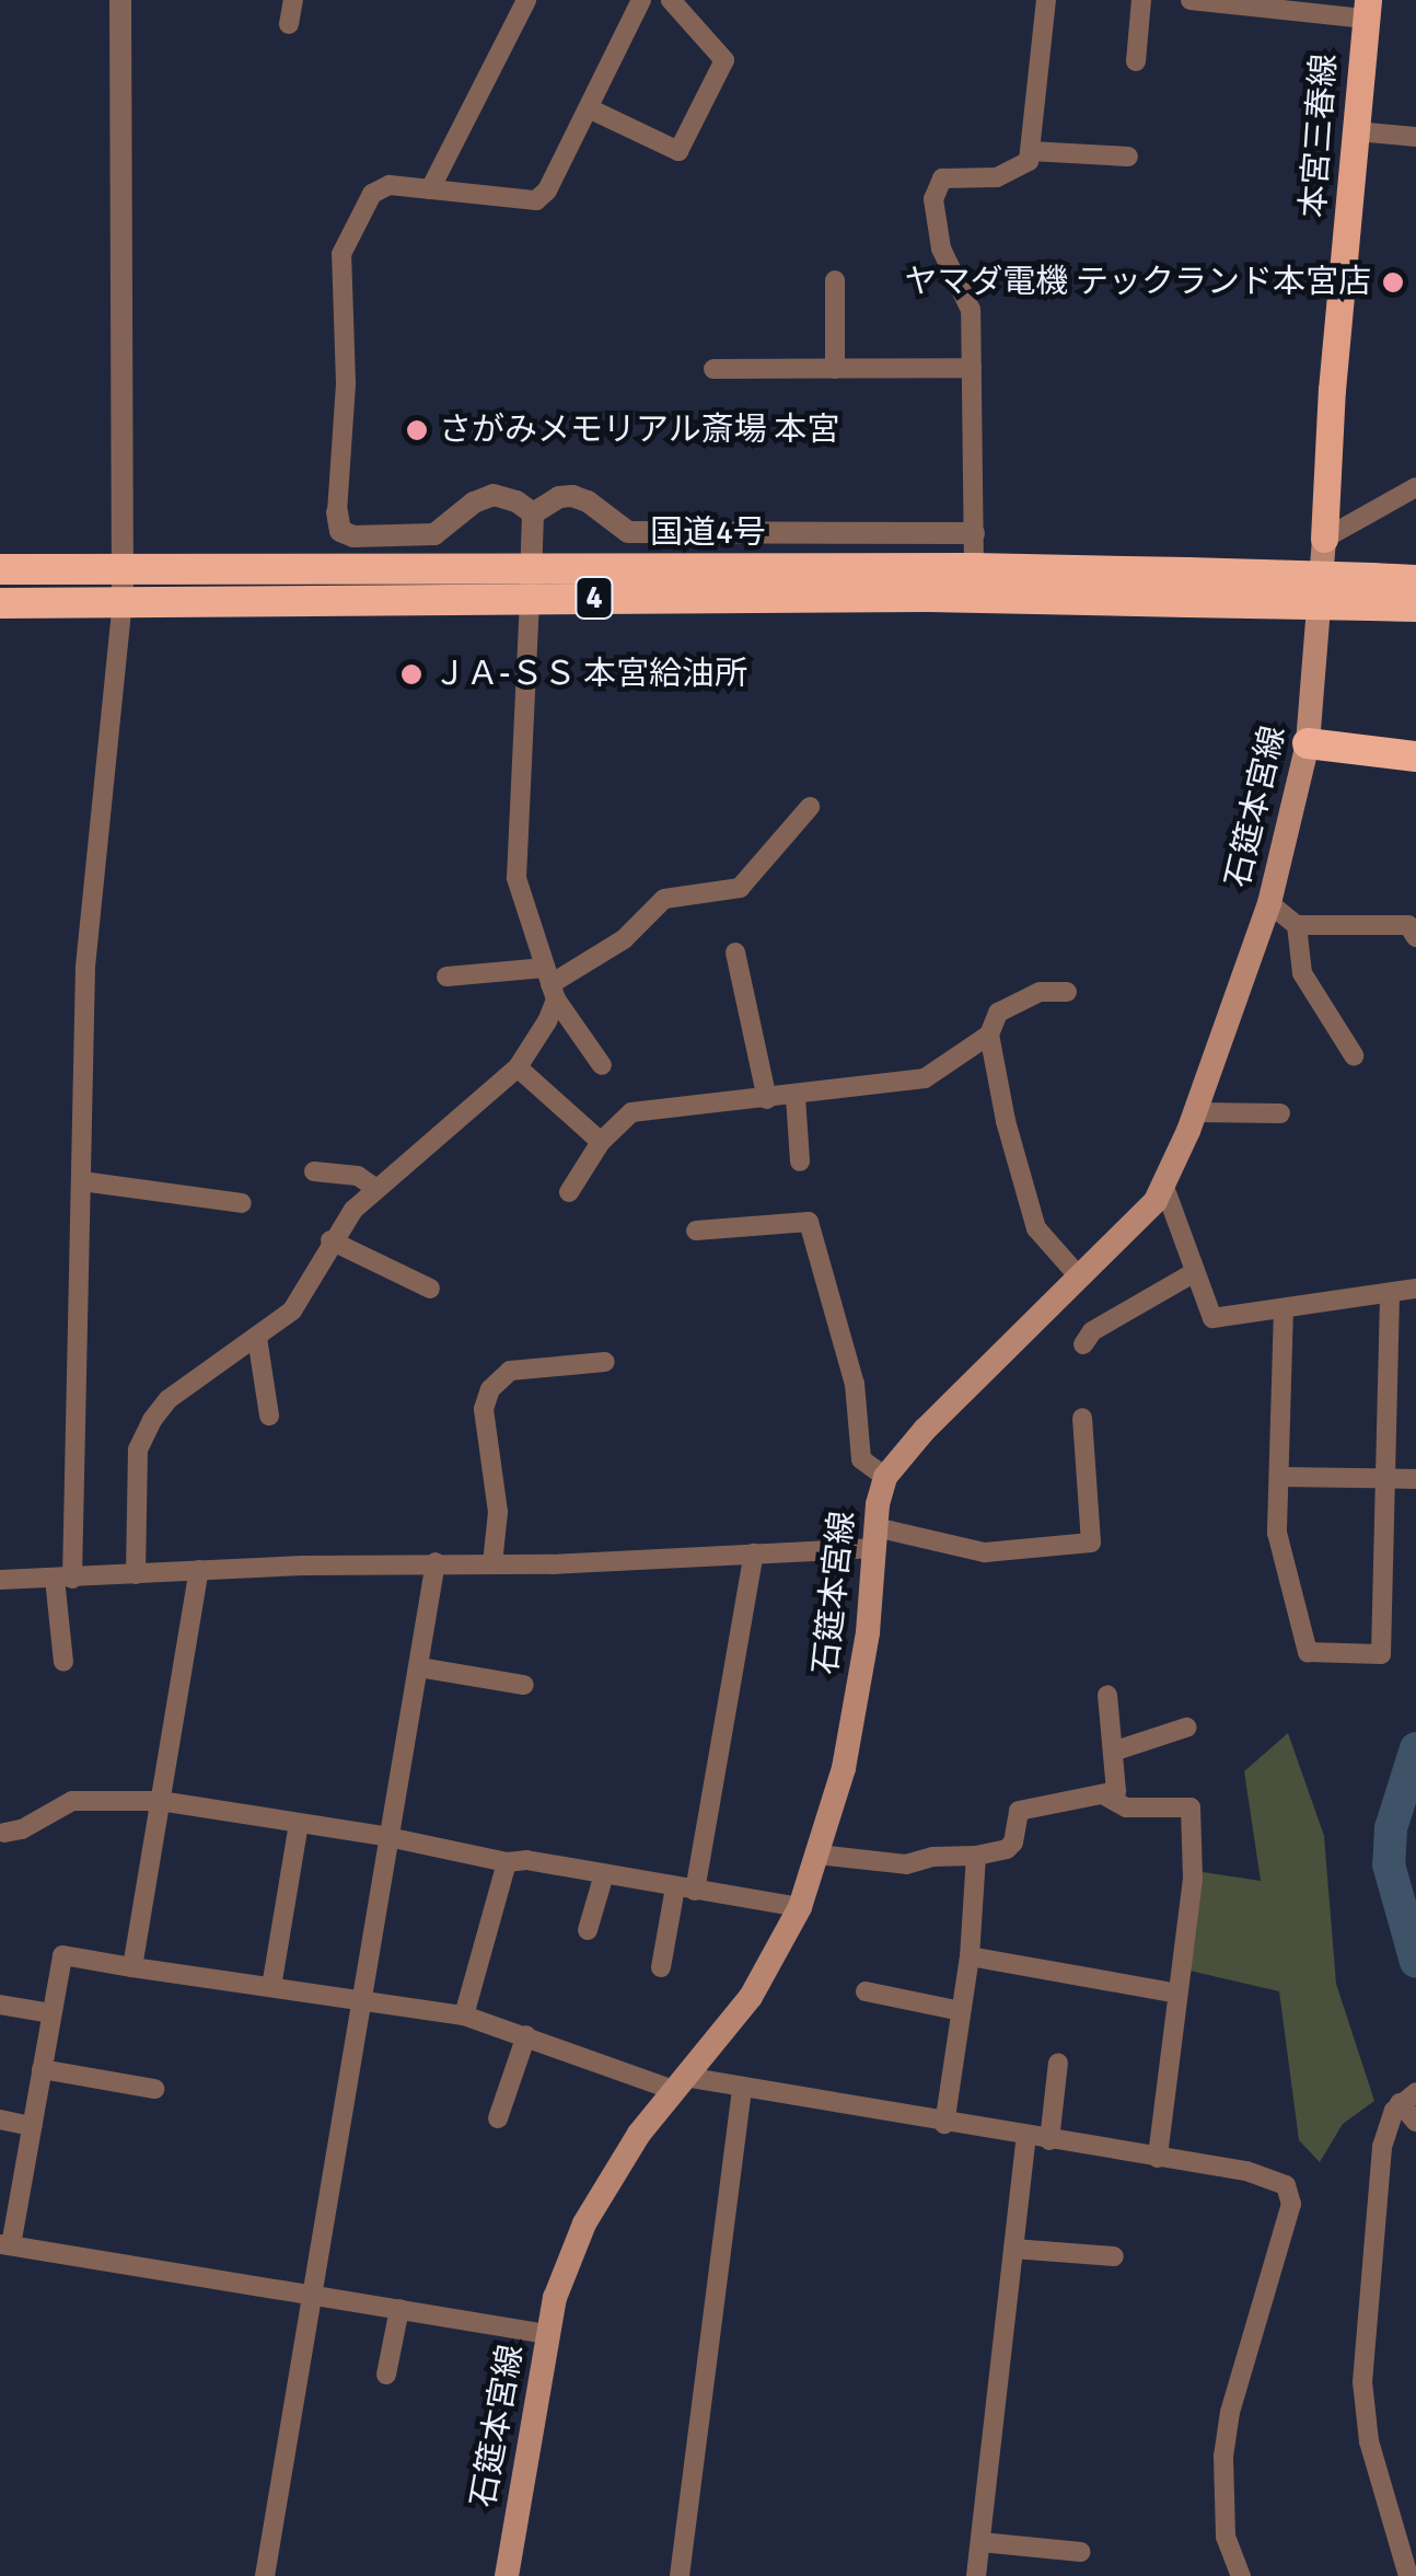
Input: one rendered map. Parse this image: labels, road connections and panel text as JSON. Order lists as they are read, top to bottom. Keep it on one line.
{"streets":{"highway":["国道4号","4"],"main road":["本宮三春線","石筵本宮線"]},"crossings":[["本宮三春線","石筵本宮線"]],"places":["ヤマダ電機 テックランド本宮店","さがみメモリアル斎場 本宮","ＪＡ-ＳＳ 本宮給油所"]}
